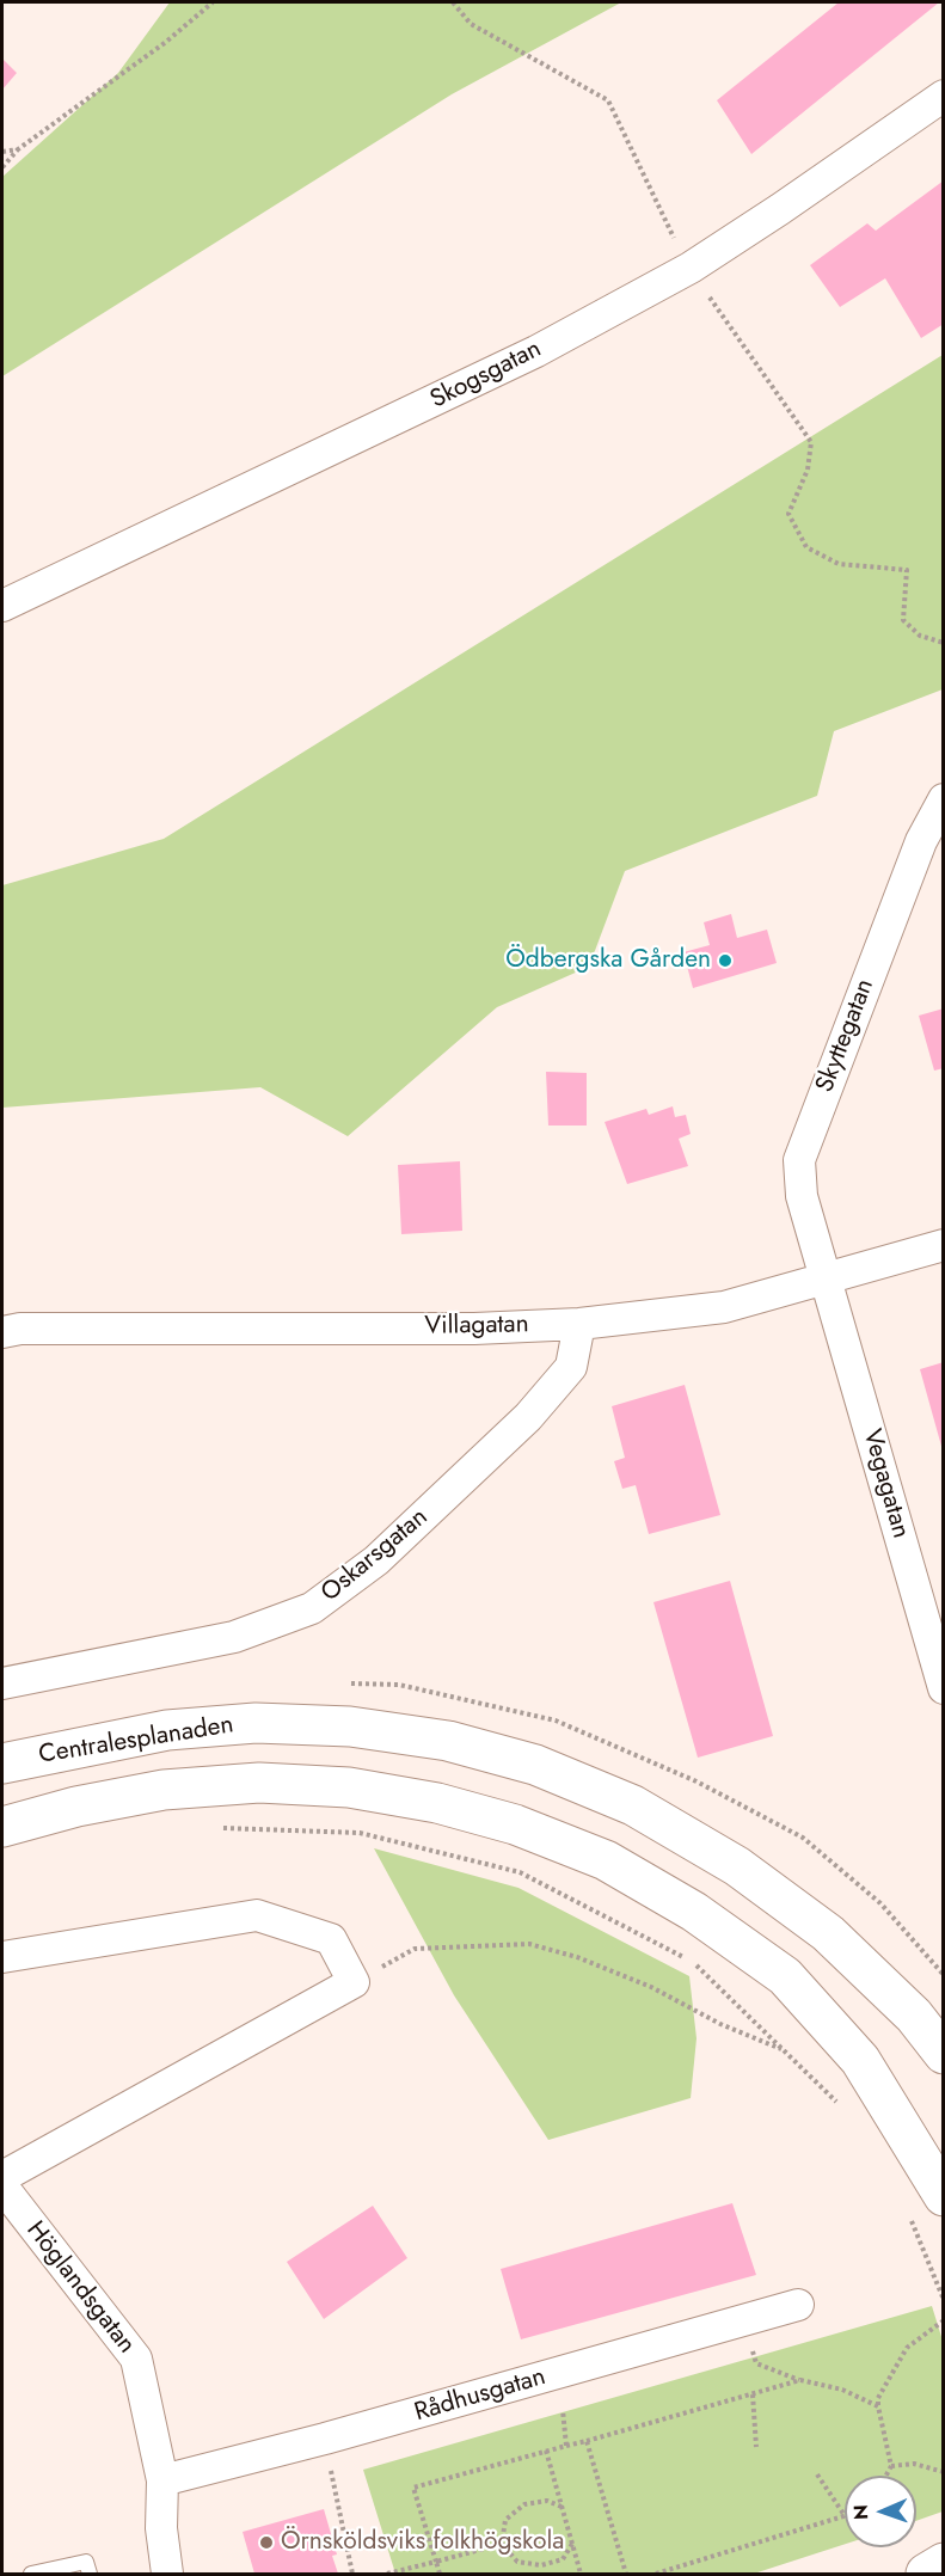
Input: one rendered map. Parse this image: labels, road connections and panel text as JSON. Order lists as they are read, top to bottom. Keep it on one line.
{"streets":{"main road":["Centralesplanaden"],"street":["Skogsgatan","Skyttegatan","Villagatan","Vegagatan","Oskarsgatan","Höglandsgatan","Rådhusgatan"]},"crossings":[["Skyttegatan","Villagatan"],["Skyttegatan","Vegagatan"],["Villagatan","Vegagatan"],["Villagatan","Oskarsgatan"],["Höglandsgatan","Rådhusgatan"]],"places":["Ödbergska Gården","Örnsköldsviks folkhögskola"],"north":"left"}
